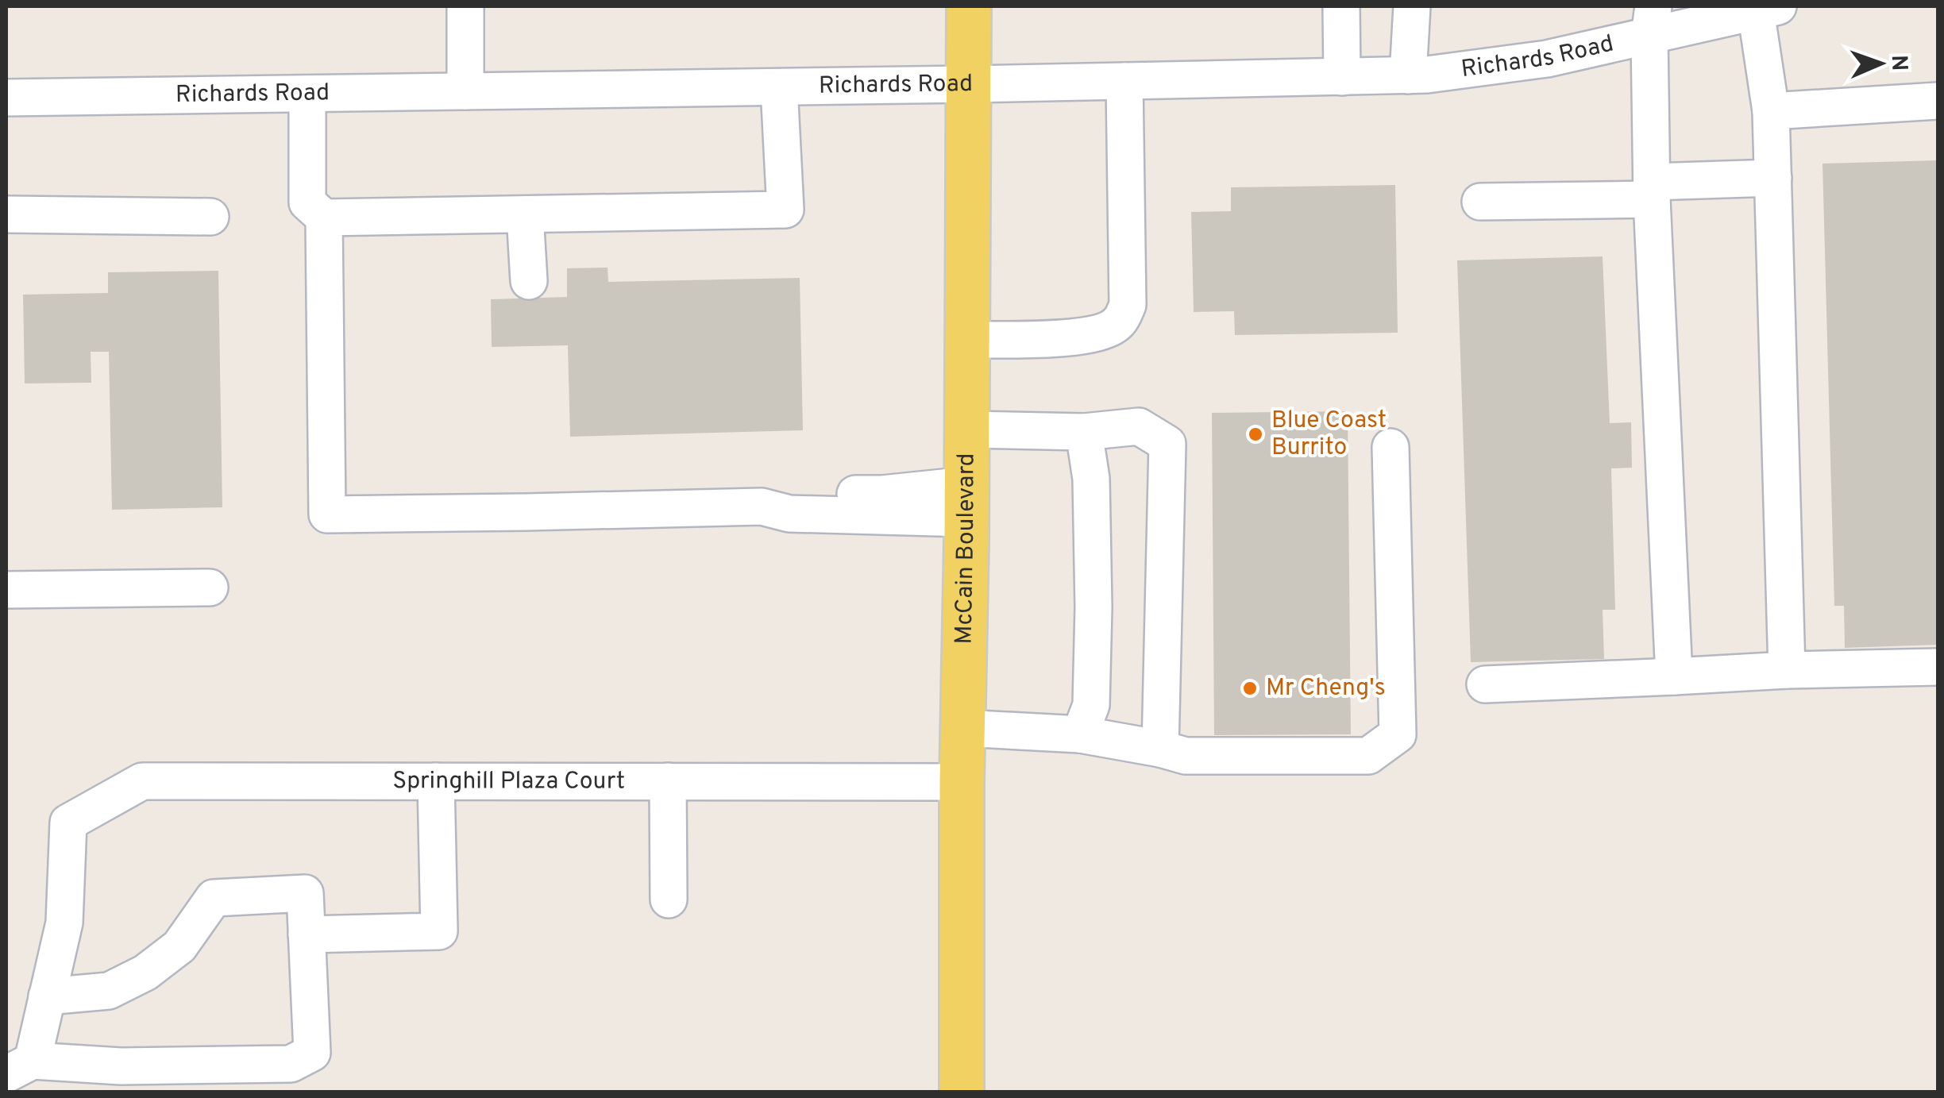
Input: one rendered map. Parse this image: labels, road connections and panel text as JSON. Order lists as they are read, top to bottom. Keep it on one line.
{"streets":{"main road":["McCain Boulevard"],"street":["Richards Road","Springhill Plaza Court"]},"crossings":[["Richards Road","McCain Boulevard"],["McCain Boulevard","Springhill Plaza Court"]],"places":["Blue Coast Burrito","Mr Cheng's"],"north":"right"}
